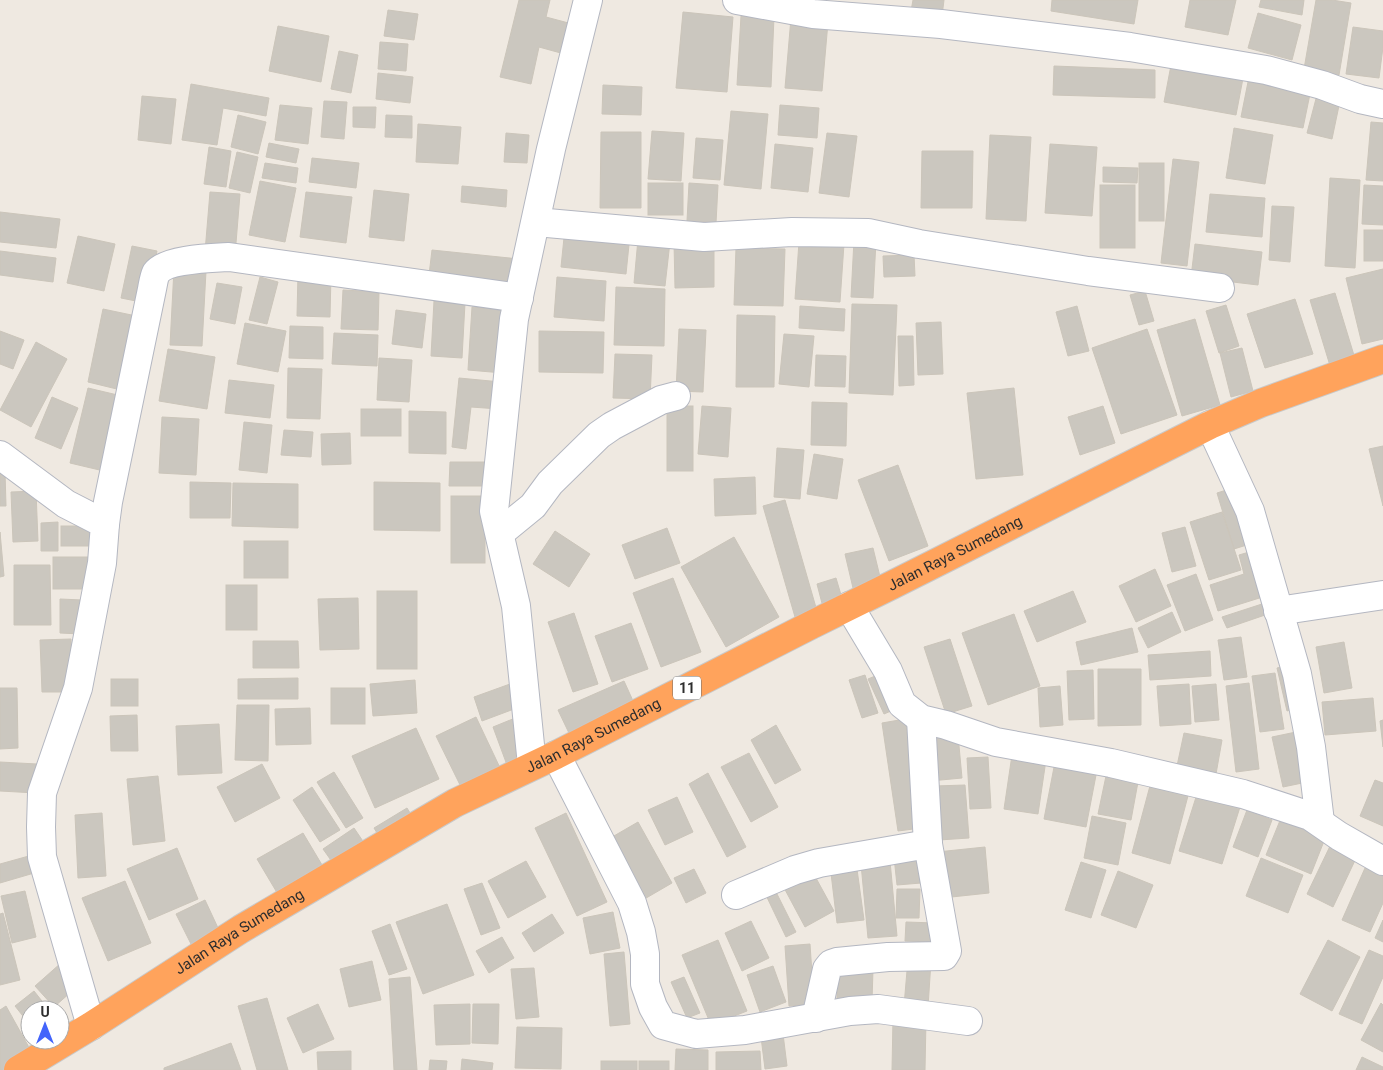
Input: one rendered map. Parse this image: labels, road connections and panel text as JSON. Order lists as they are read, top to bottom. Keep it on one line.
{"streets":{"highway":["Jalan Raya Sumedang","11"]},"north":"top"}
